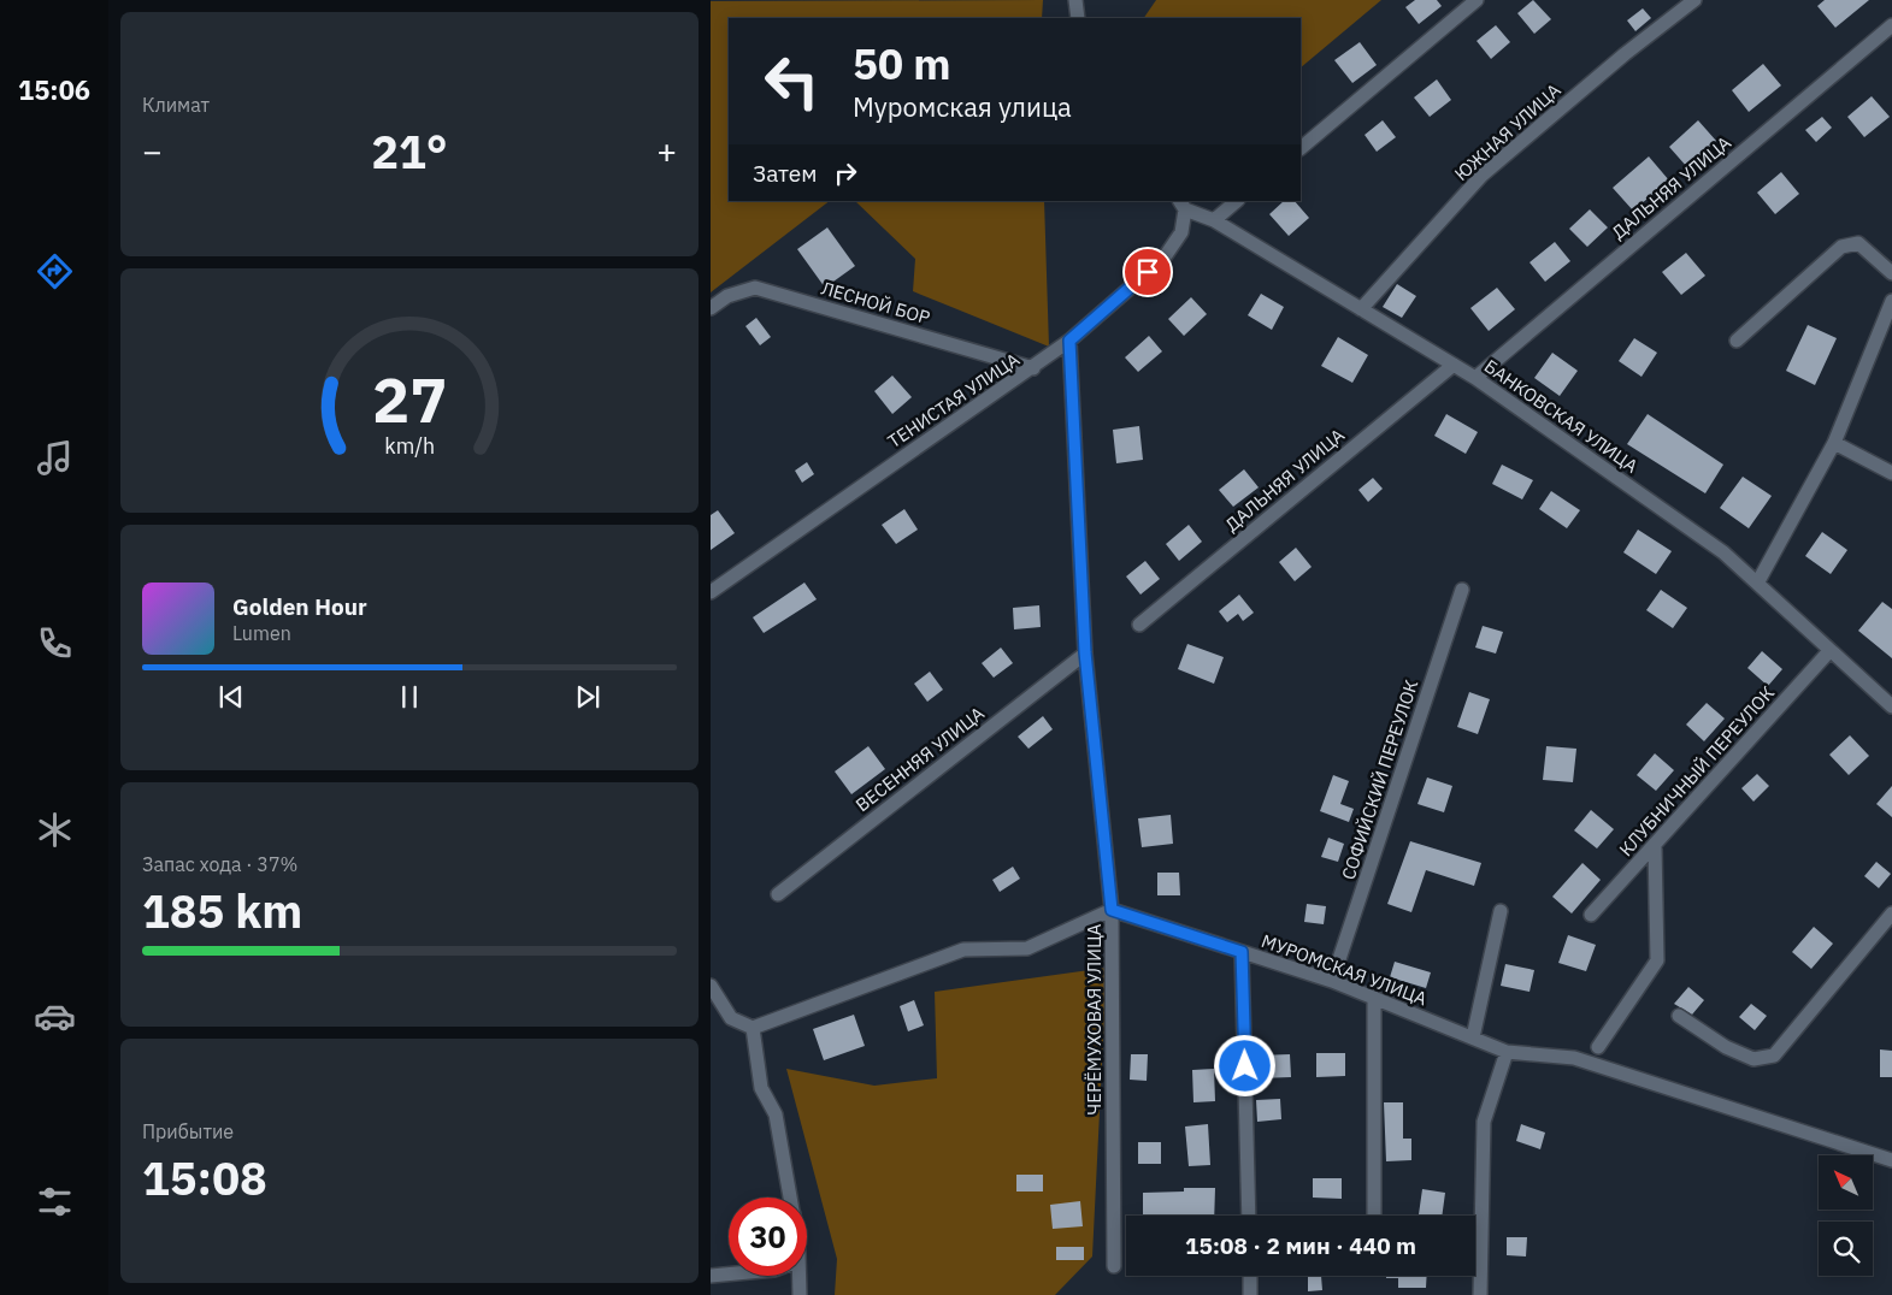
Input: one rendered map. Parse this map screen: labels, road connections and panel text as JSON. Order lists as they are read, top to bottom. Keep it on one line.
{"streets":{"street":["ЮЖНАЯ УЛИЦА","ДАЛЬНЯЯ УЛИЦА","ЛЕСНОЙ БОР","ТЕНИСТАЯ УЛИЦА","БАНКОВСКАЯ УЛИЦА","ВЕСЕННЯЯ УЛИЦА","КЛУБНИЧНЫЙ ПЕРЕУЛОК","СОФИЙСКИЙ ПЕРЕУЛОК","МУРОМСКАЯ УЛИЦА","ЧЕРЁМУХОВАЯ УЛИЦА"]},"crossings":[["ЮЖНАЯ УЛИЦА","БАНКОВСКАЯ УЛИЦА"],["ДАЛЬНЯЯ УЛИЦА","БАНКОВСКАЯ УЛИЦА"],["ЛЕСНОЙ БОР","ТЕНИСТАЯ УЛИЦА"],["ТЕНИСТАЯ УЛИЦА","БАНКОВСКАЯ УЛИЦА"],["ТЕНИСТАЯ УЛИЦА","ЧЕРЁМУХОВАЯ УЛИЦА"],["БАНКОВСКАЯ УЛИЦА","КЛУБНИЧНЫЙ ПЕРЕУЛОК"],["ВЕСЕННЯЯ УЛИЦА","ЧЕРЁМУХОВАЯ УЛИЦА"],["СОФИЙСКИЙ ПЕРЕУЛОК","МУРОМСКАЯ УЛИЦА"],["МУРОМСКАЯ УЛИЦА","ЧЕРЁМУХОВАЯ УЛИЦА"]],"north":"top left","page":{"tabs":"15:06","tile":["Климат",["Запас хода · 37%","185 km"],["Прибытие","15:08"]],"turn":["50 m","Муромская улица"],"heat":["−","21°","+"],"then":"Затем","song":["Golden Hour","Lumen"],"limit":"30","trip":"15:08 · 2 мин · 440 m","gauge":["27","km/h"]}}
